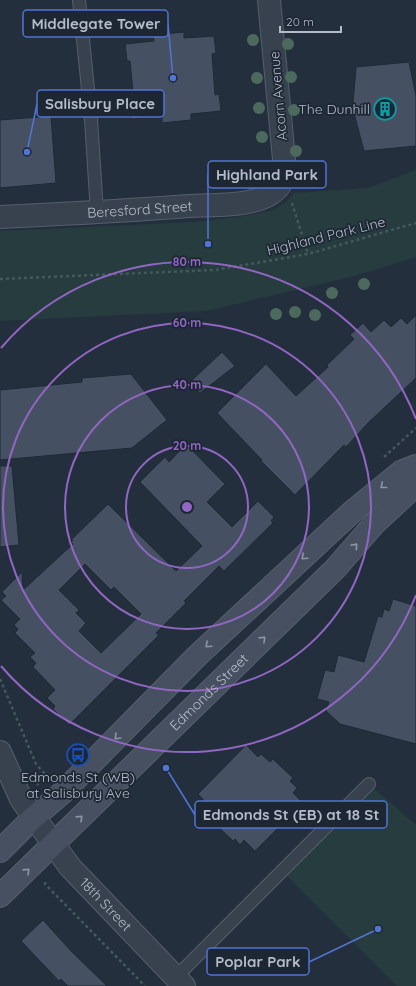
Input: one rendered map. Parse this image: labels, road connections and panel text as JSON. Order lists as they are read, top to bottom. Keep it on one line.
{"streets":{"street":["Acorn Avenue","Beresford Street","Edmonds Street","18th Street"],"path":["Highland Park Line"]},"crossings":[["Acorn Avenue","Beresford Street"],["Edmonds Street","18th Street"]],"places":{"other":["Middlegate Tower","Salisbury Place","Highland Park","Edmonds St (EB) at 18 St","Poplar Park"],"building":["The Dunhill"],"bus stop":["Edmonds St (WB) at Salisbury Ave"]},"scale_bar":"20 m","rings":["80 m","60 m","40 m","20 m"]}
